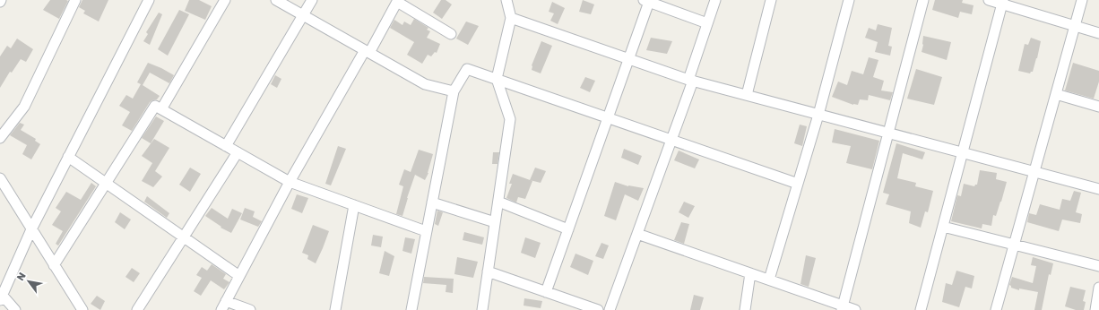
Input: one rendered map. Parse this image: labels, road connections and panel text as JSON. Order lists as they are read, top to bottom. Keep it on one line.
{"north":"top left"}
